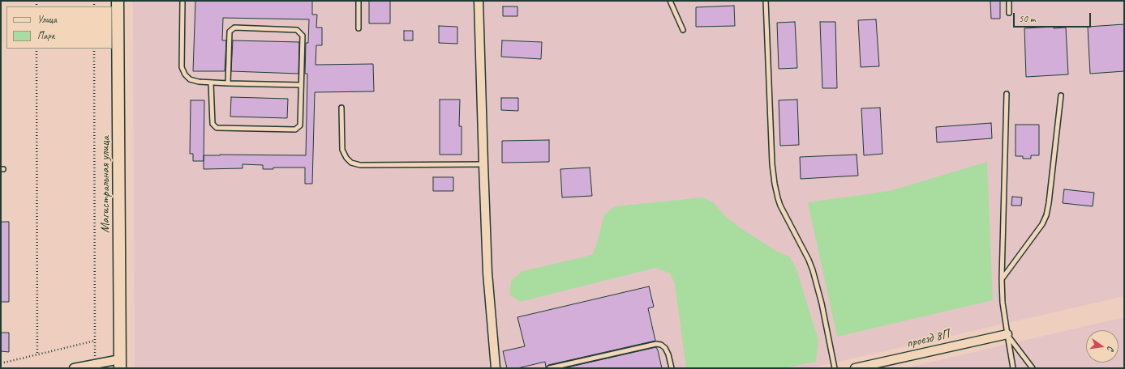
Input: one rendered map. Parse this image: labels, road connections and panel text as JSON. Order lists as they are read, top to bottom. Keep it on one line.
{"streets":{"main road":["Магистральная улица"],"street":["проезд 8П"]},"legend":["Улица","Парк"],"scale_bar":"50 m","north":"right"}
